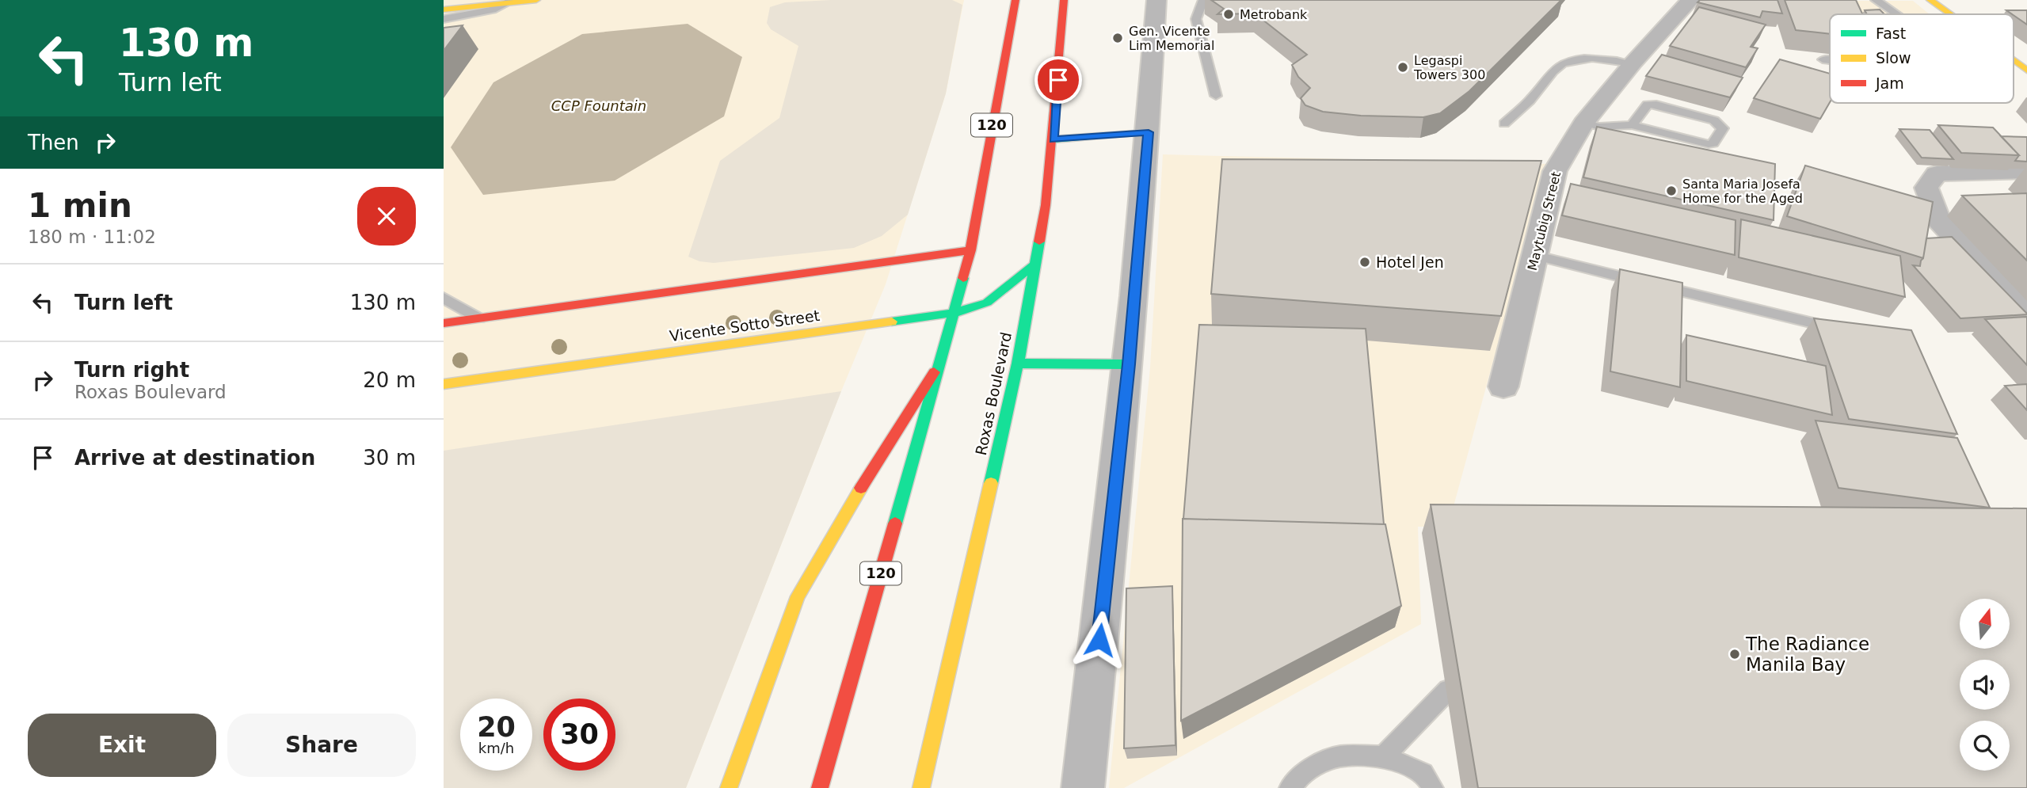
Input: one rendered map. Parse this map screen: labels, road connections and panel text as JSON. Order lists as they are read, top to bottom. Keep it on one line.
{"streets":{"main road":["120","Vicente Sotto Street","Roxas Boulevard"],"street":["Maytubig Street"]},"crossings":[["120","Vicente Sotto Street"],["Vicente Sotto Street","Roxas Boulevard"]],"water":["CCP Fountain"],"places":["Metrobank","Gen. Vicente Lim Memorial","Legaspi Towers 300","Santa Maria Josefa Home for the Aged","Hotel Jen","The Radiance Manila Bay"],"legend":["Fast","Slow","Jam"],"north":"top","page":{"turn":["130 m","Turn left"],"then":"Then","heading":["1 min","180 m · 11:02"],"list":[{"name":"Turn left","value":"130 m"},{"name":"Turn right","note":"Roxas Boulevard","value":"20 m"},{"name":"Arrive at destination","value":"30 m"}],"speed":"20 km/h","limit":"30","buttons":["Exit","Share"]}}
